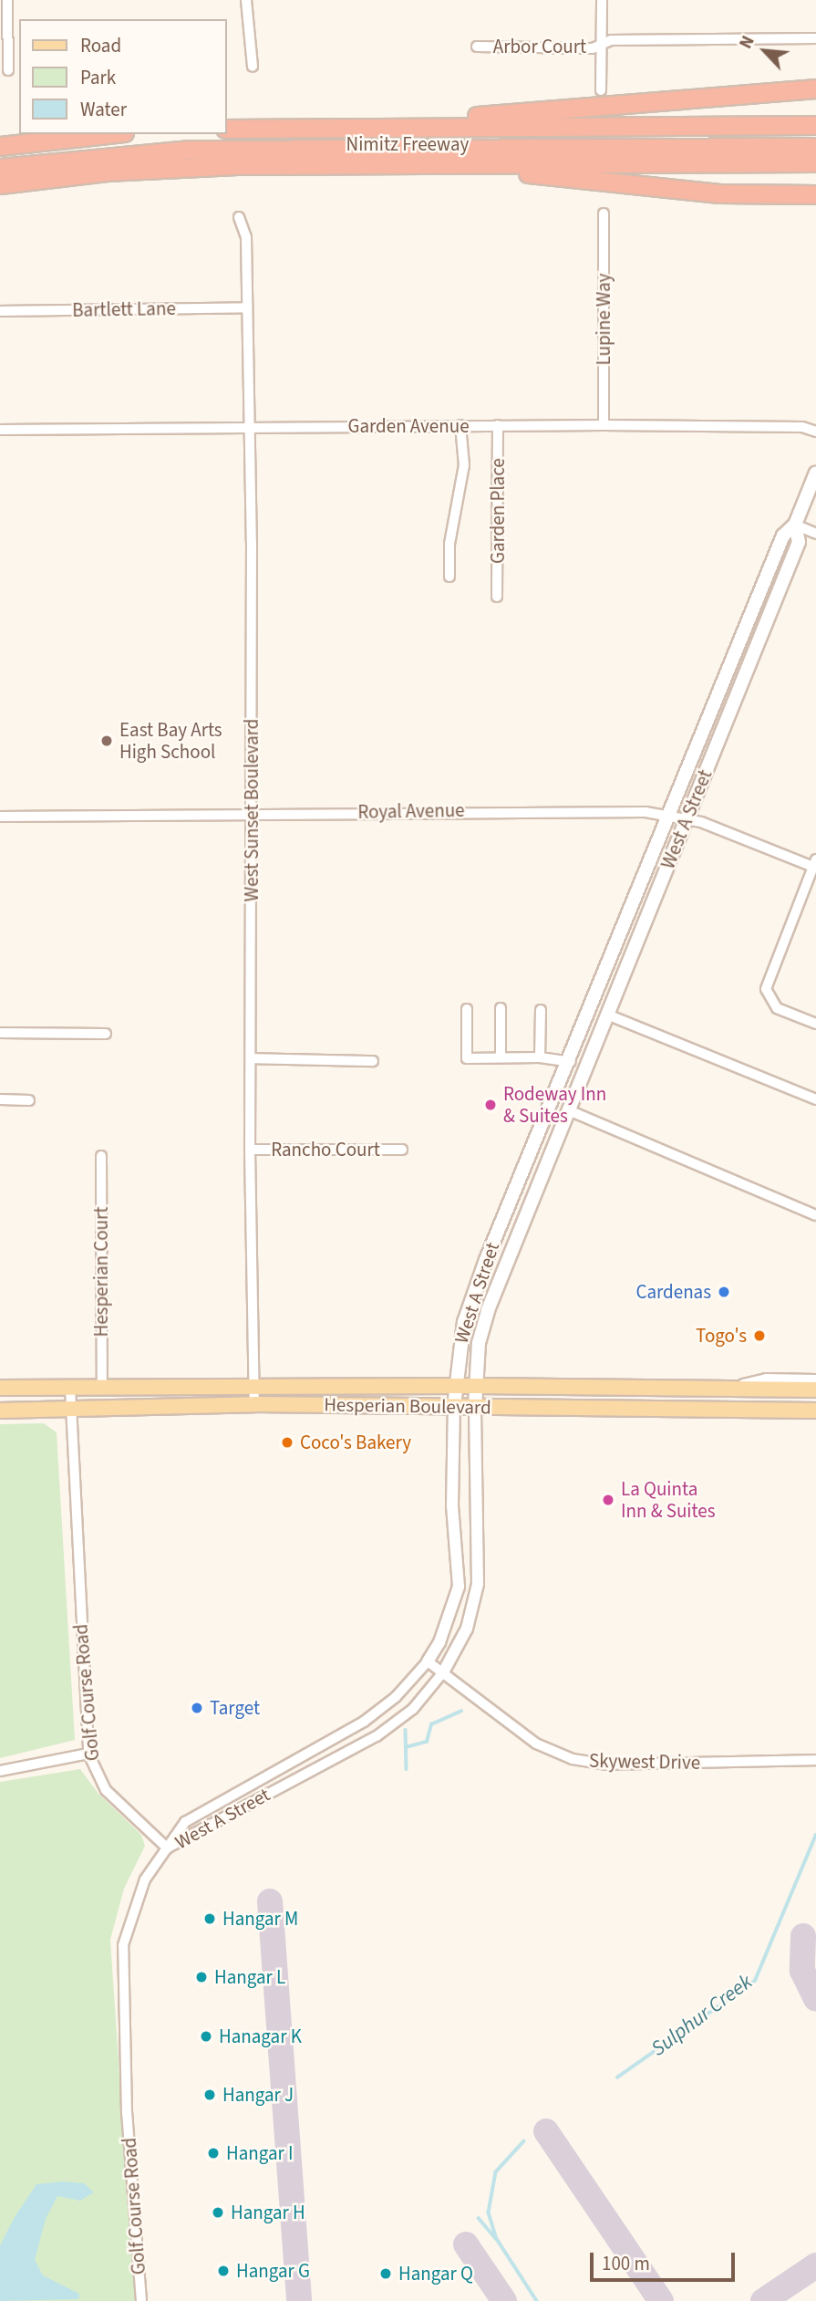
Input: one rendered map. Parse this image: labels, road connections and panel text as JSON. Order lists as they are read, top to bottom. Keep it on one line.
{"streets":{"highway":["Nimitz Freeway"],"main road":["West A Street","Hesperian Boulevard"],"street":["Arbor Court","Bartlett Lane","Lupine Way","Garden Avenue","Garden Place","West Sunset Boulevard","Royal Avenue","Rancho Court","Hesperian Court","Golf Course Road","Skywest Drive"]},"crossings":[["Bartlett Lane","West Sunset Boulevard"],["Lupine Way","Garden Avenue"],["Garden Avenue","Garden Place"],["Garden Avenue","West Sunset Boulevard"],["West Sunset Boulevard","Royal Avenue"],["West Sunset Boulevard","Rancho Court"],["West Sunset Boulevard","Hesperian Boulevard"],["Royal Avenue","West A Street"],["West A Street","Hesperian Boulevard"],["West A Street","Golf Course Road"],["West A Street","Skywest Drive"],["Hesperian Court","Hesperian Boulevard"],["Hesperian Boulevard","Golf Course Road"]],"water":["Sulphur Creek"],"places":["East Bay Arts High School","Rodeway Inn & Suites","Cardenas","Togo's","Coco's Bakery","La Quinta Inn & Suites","Target","Hangar M","Hangar L","Hanagar K","Hangar J","Hangar I","Hangar H","Hangar G","Hangar Q"],"legend":["Road","Park","Water"],"scale_bar":"100 m","north":"top left"}
